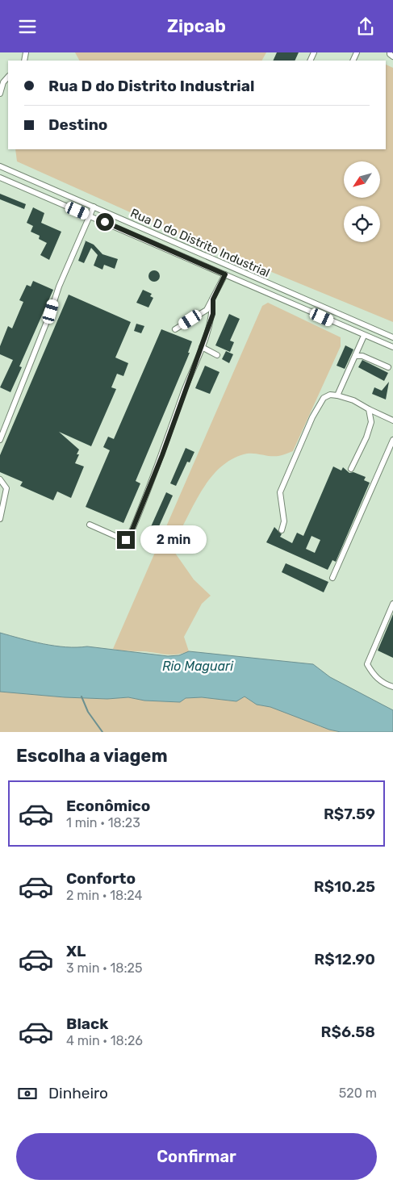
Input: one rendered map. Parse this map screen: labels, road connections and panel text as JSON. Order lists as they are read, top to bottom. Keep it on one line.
{"streets":{"street":["Rua D do Distrito Industrial"]},"water":["Rio Maguari"],"north":"bottom left","page":{"header":"Zipcab","banner":["Rua D do Distrito Industrial","Destino"],"bubble":"2 min","heading":"Escolha a viagem","list":[{"name":"Econômico","note":"1 min · 18:23","value":"R$7.59"},{"name":"Conforto","note":"2 min · 18:24","value":"R$10.25"},{"name":"XL","note":"3 min · 18:25","value":"R$12.90"},{"name":"Black","note":"4 min · 18:26","value":"R$6.58"}],"pay":["Dinheiro","520 m"],"buttons":"Confirmar"}}
